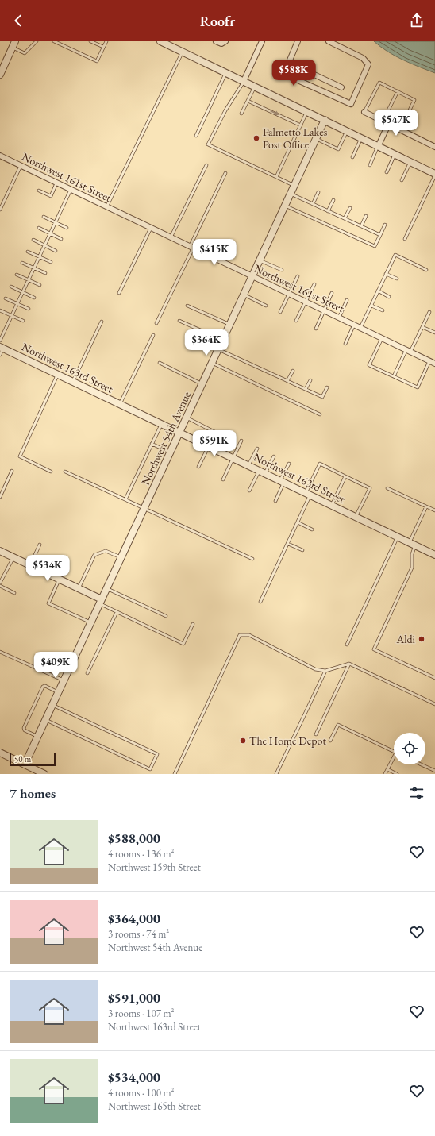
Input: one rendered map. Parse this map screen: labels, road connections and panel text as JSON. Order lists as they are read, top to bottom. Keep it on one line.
{"streets":{"street":["Northwest 161st Street","Northwest 163rd Street","Northwest 54th Avenue"]},"crossings":[["Northwest 161st Street","Northwest 54th Avenue"],["Northwest 163rd Street","Northwest 54th Avenue"]],"places":["Palmetto Lakes Post Office","Aldi","The Home Depot"],"scale_bar":"50 m","page":{"header":"Roofr","price":["$588K","$547K","$415K","$364K","$591K","$534K","$409K"],"scale":"50 m","heading":"7 homes","list":[{"name":"$588,000","note":"4 rooms · 136 m² · Northwest 159th Street"},{"name":"$364,000","note":"3 rooms · 74 m² · Northwest 54th Avenue"},{"name":"$591,000","note":"3 rooms · 107 m² · Northwest 163rd Street"},{"name":"$534,000","note":"4 rooms · 100 m² · Northwest 165th Street"}]}}
